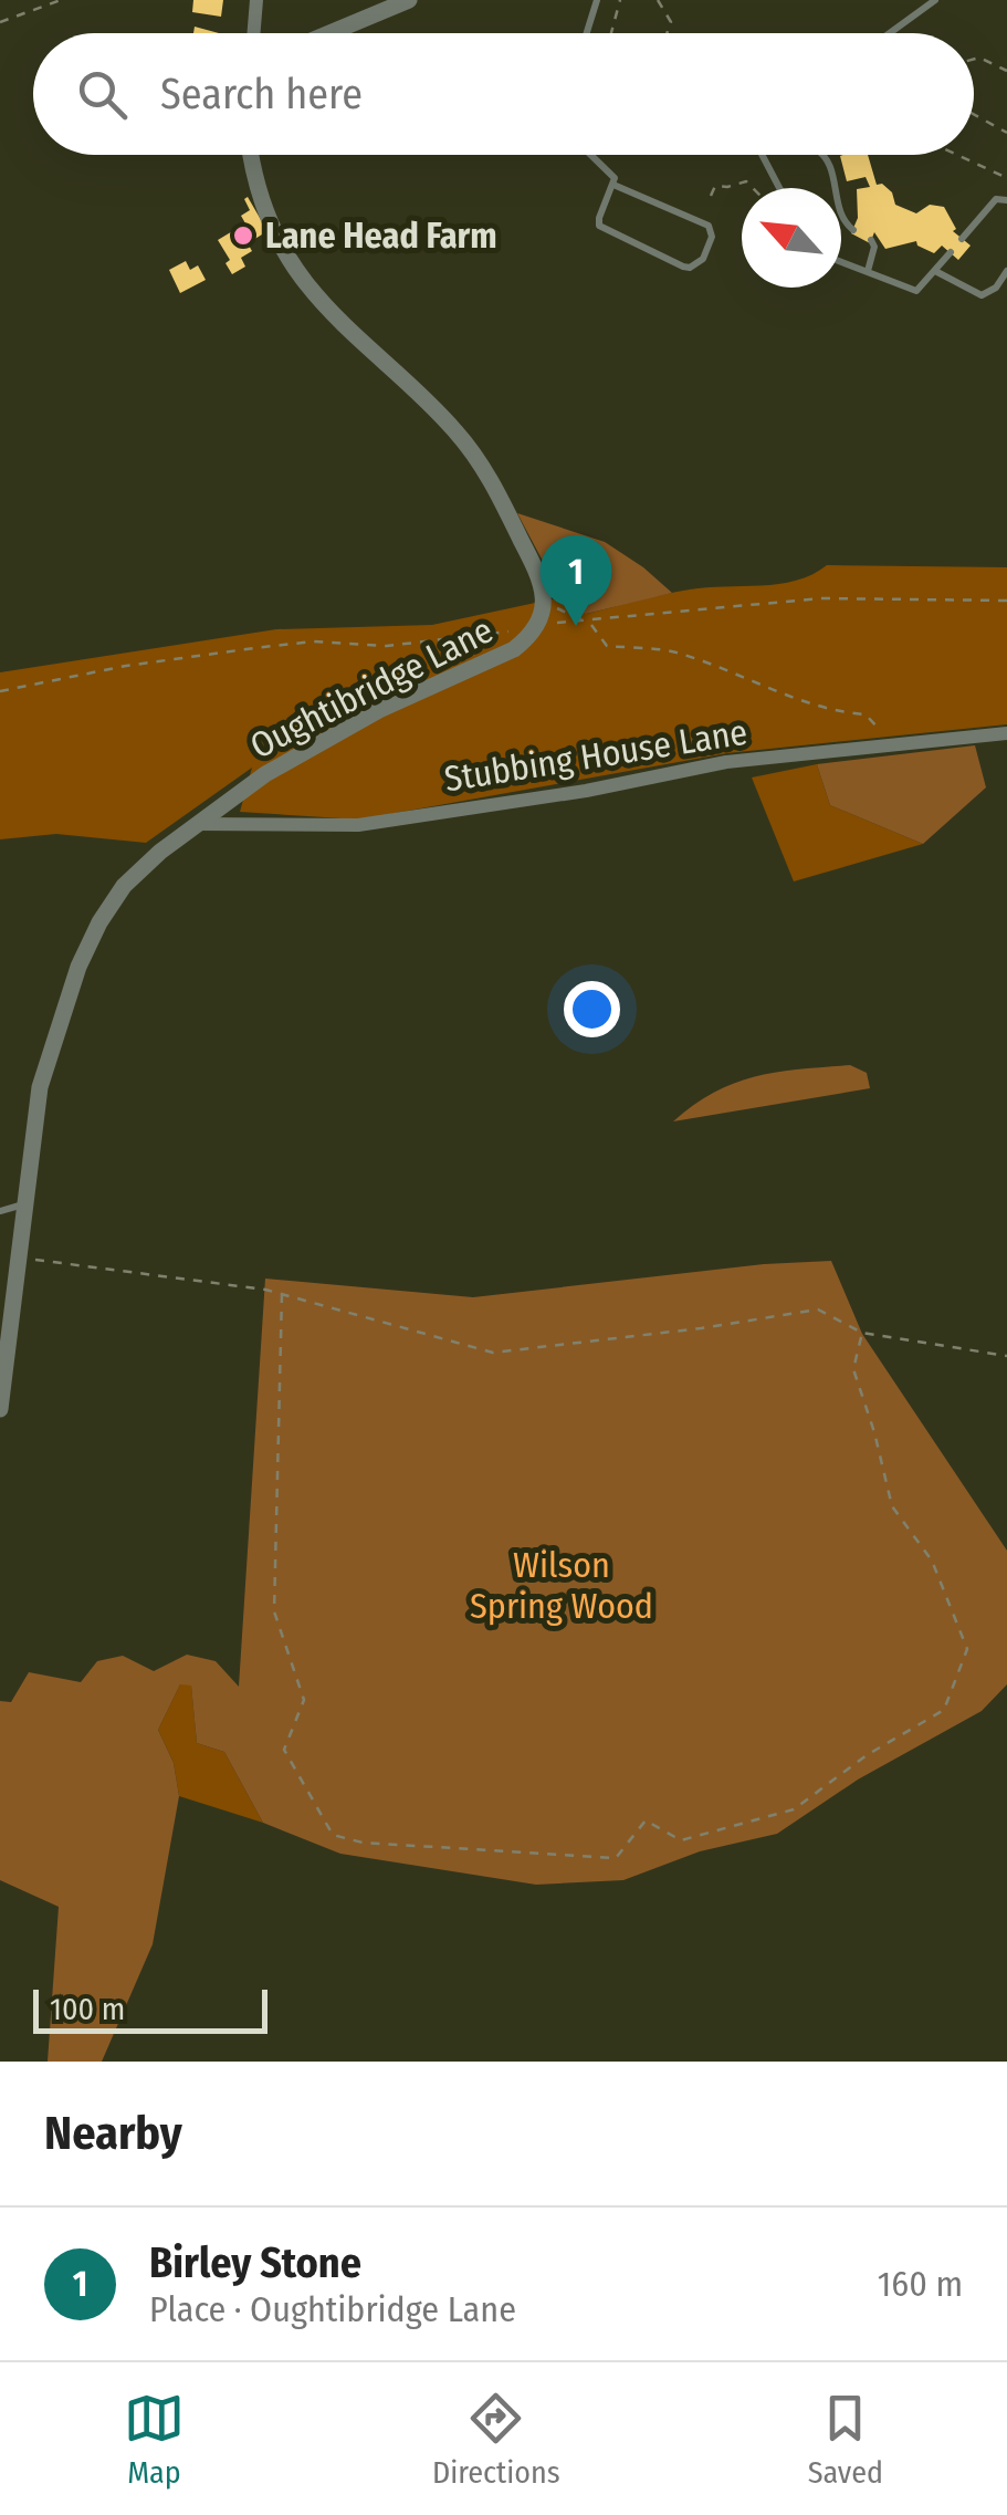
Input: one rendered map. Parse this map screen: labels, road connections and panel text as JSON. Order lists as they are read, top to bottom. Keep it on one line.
{"streets":{"street":["Oughtibridge Lane","Stubbing House Lane"]},"crossings":[["Oughtibridge Lane","Stubbing House Lane"]],"parks":["Wilson Spring Wood"],"places":["Lane Head Farm"],"scale_bar":"100 m","north":"top left","page":{"search":"Search here","pins":"1","scale":"100 m","heading":"Nearby","list":[{"mark":"1","name":"Birley Stone","note":"Place · Oughtibridge Lane","value":"160 m"}],"nav":["Map","Directions","Saved"]}}
